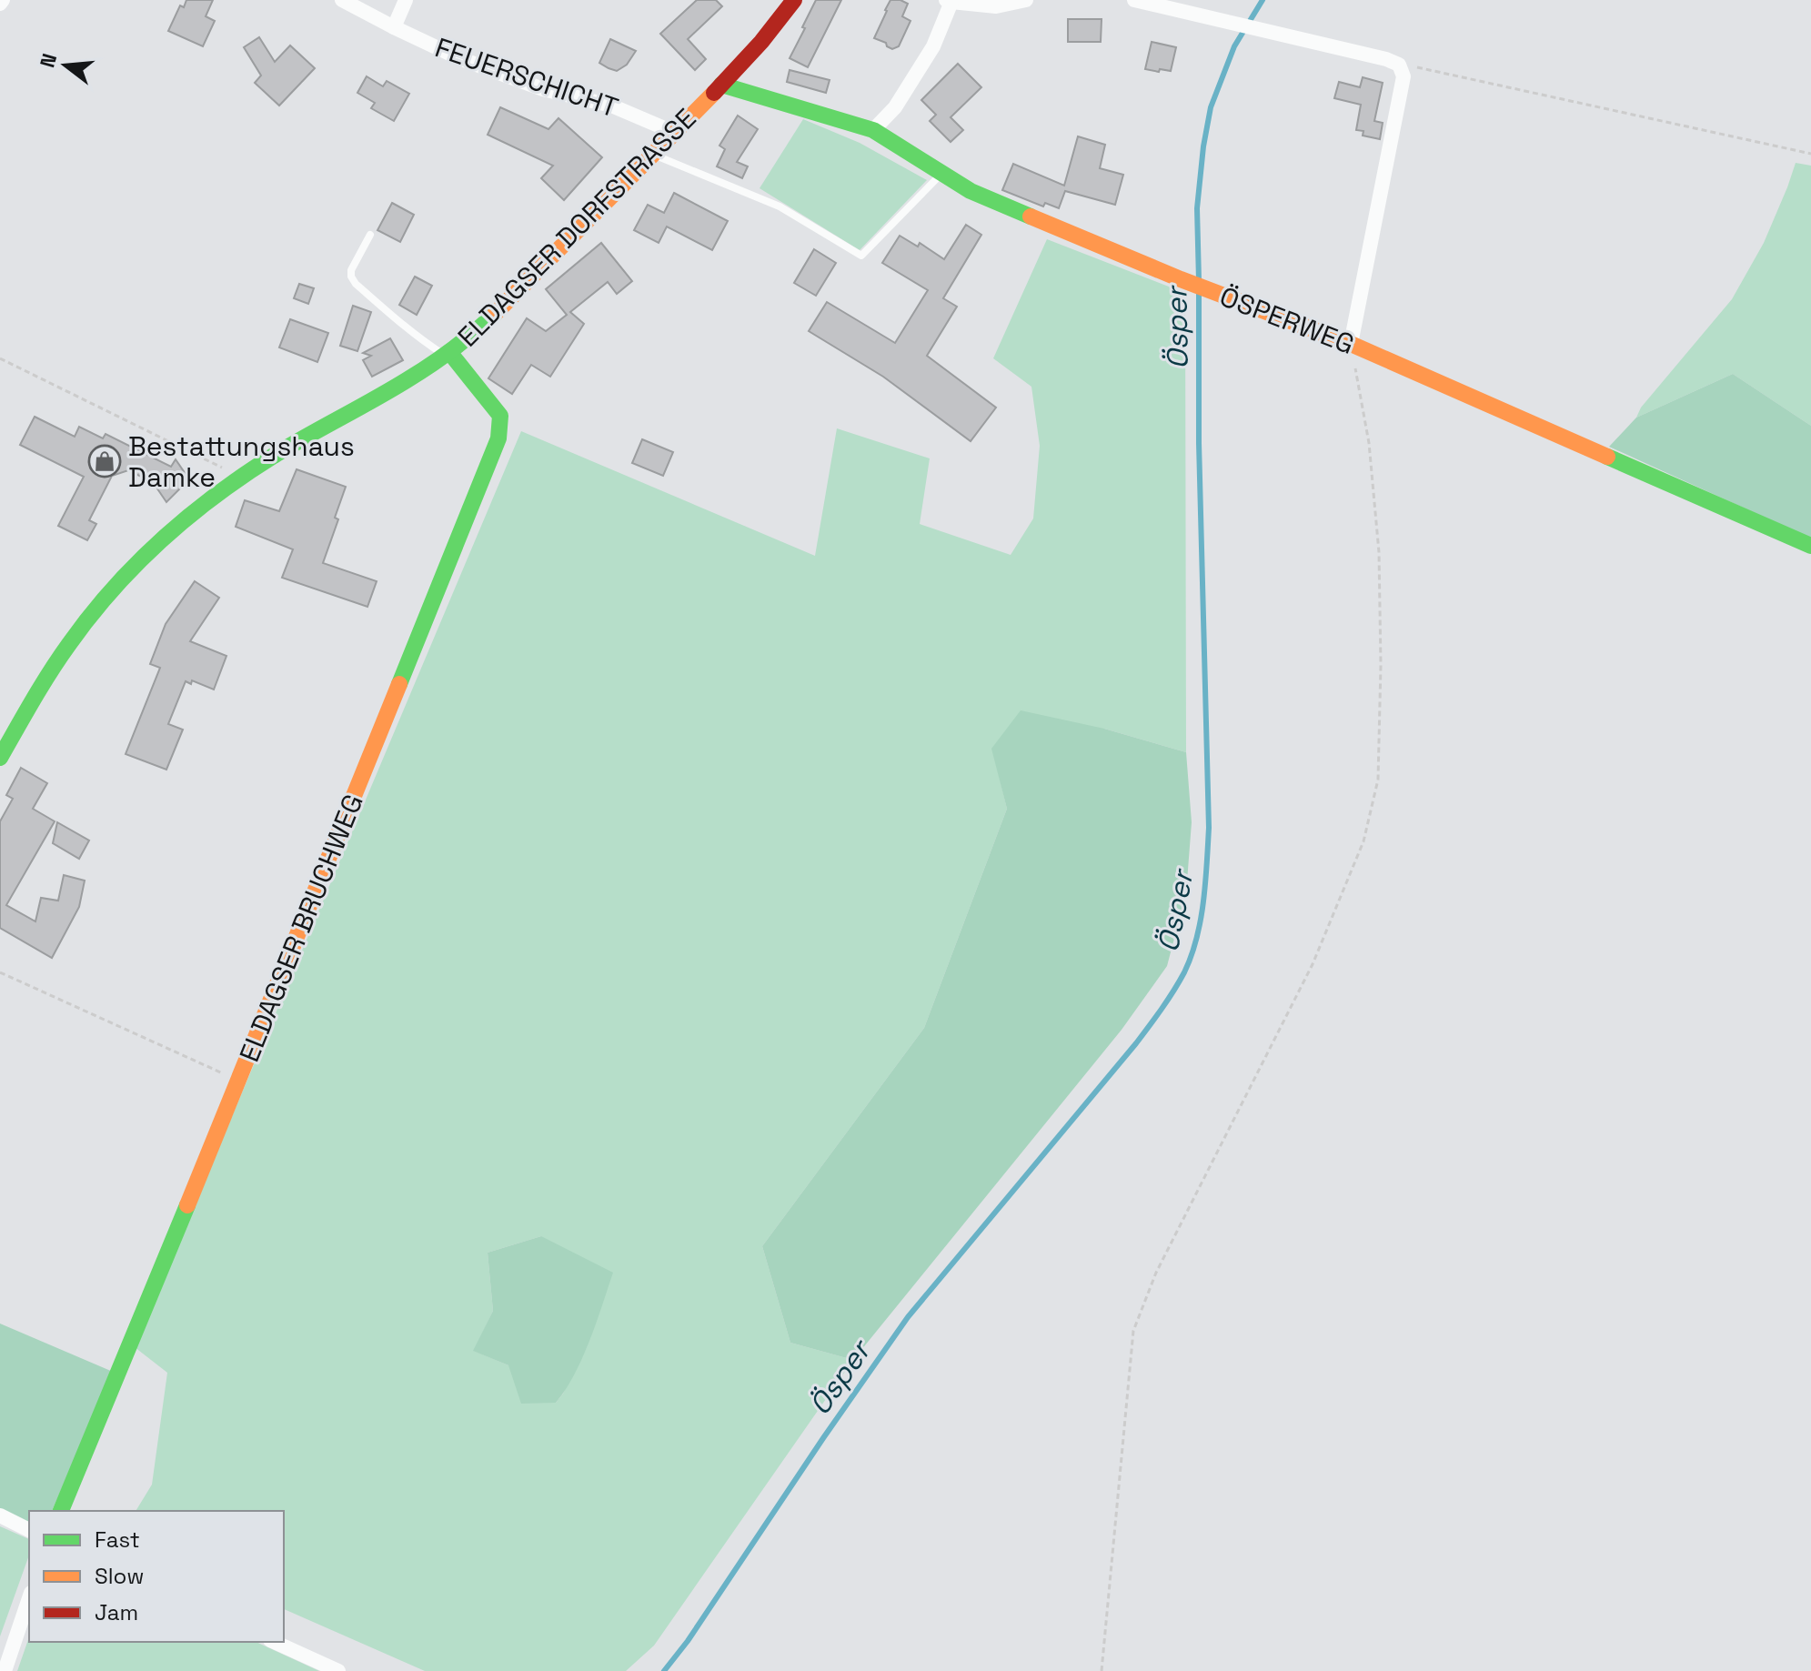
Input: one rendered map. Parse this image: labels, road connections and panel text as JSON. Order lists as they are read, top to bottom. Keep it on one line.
{"streets":{"street":["FEUERSCHICHT","ELDAGSER DORFSTRASSE","ÖSPERWEG","ELDAGSER BRUCHWEG"]},"crossings":[["FEUERSCHICHT","ELDAGSER DORFSTRASSE"],["ELDAGSER DORFSTRASSE","ÖSPERWEG"],["ELDAGSER DORFSTRASSE","ELDAGSER BRUCHWEG"]],"water":["Ösper"],"places":{"shop":["Bestattungshaus Damke"]},"legend":["Fast","Slow","Jam"],"north":"left"}
